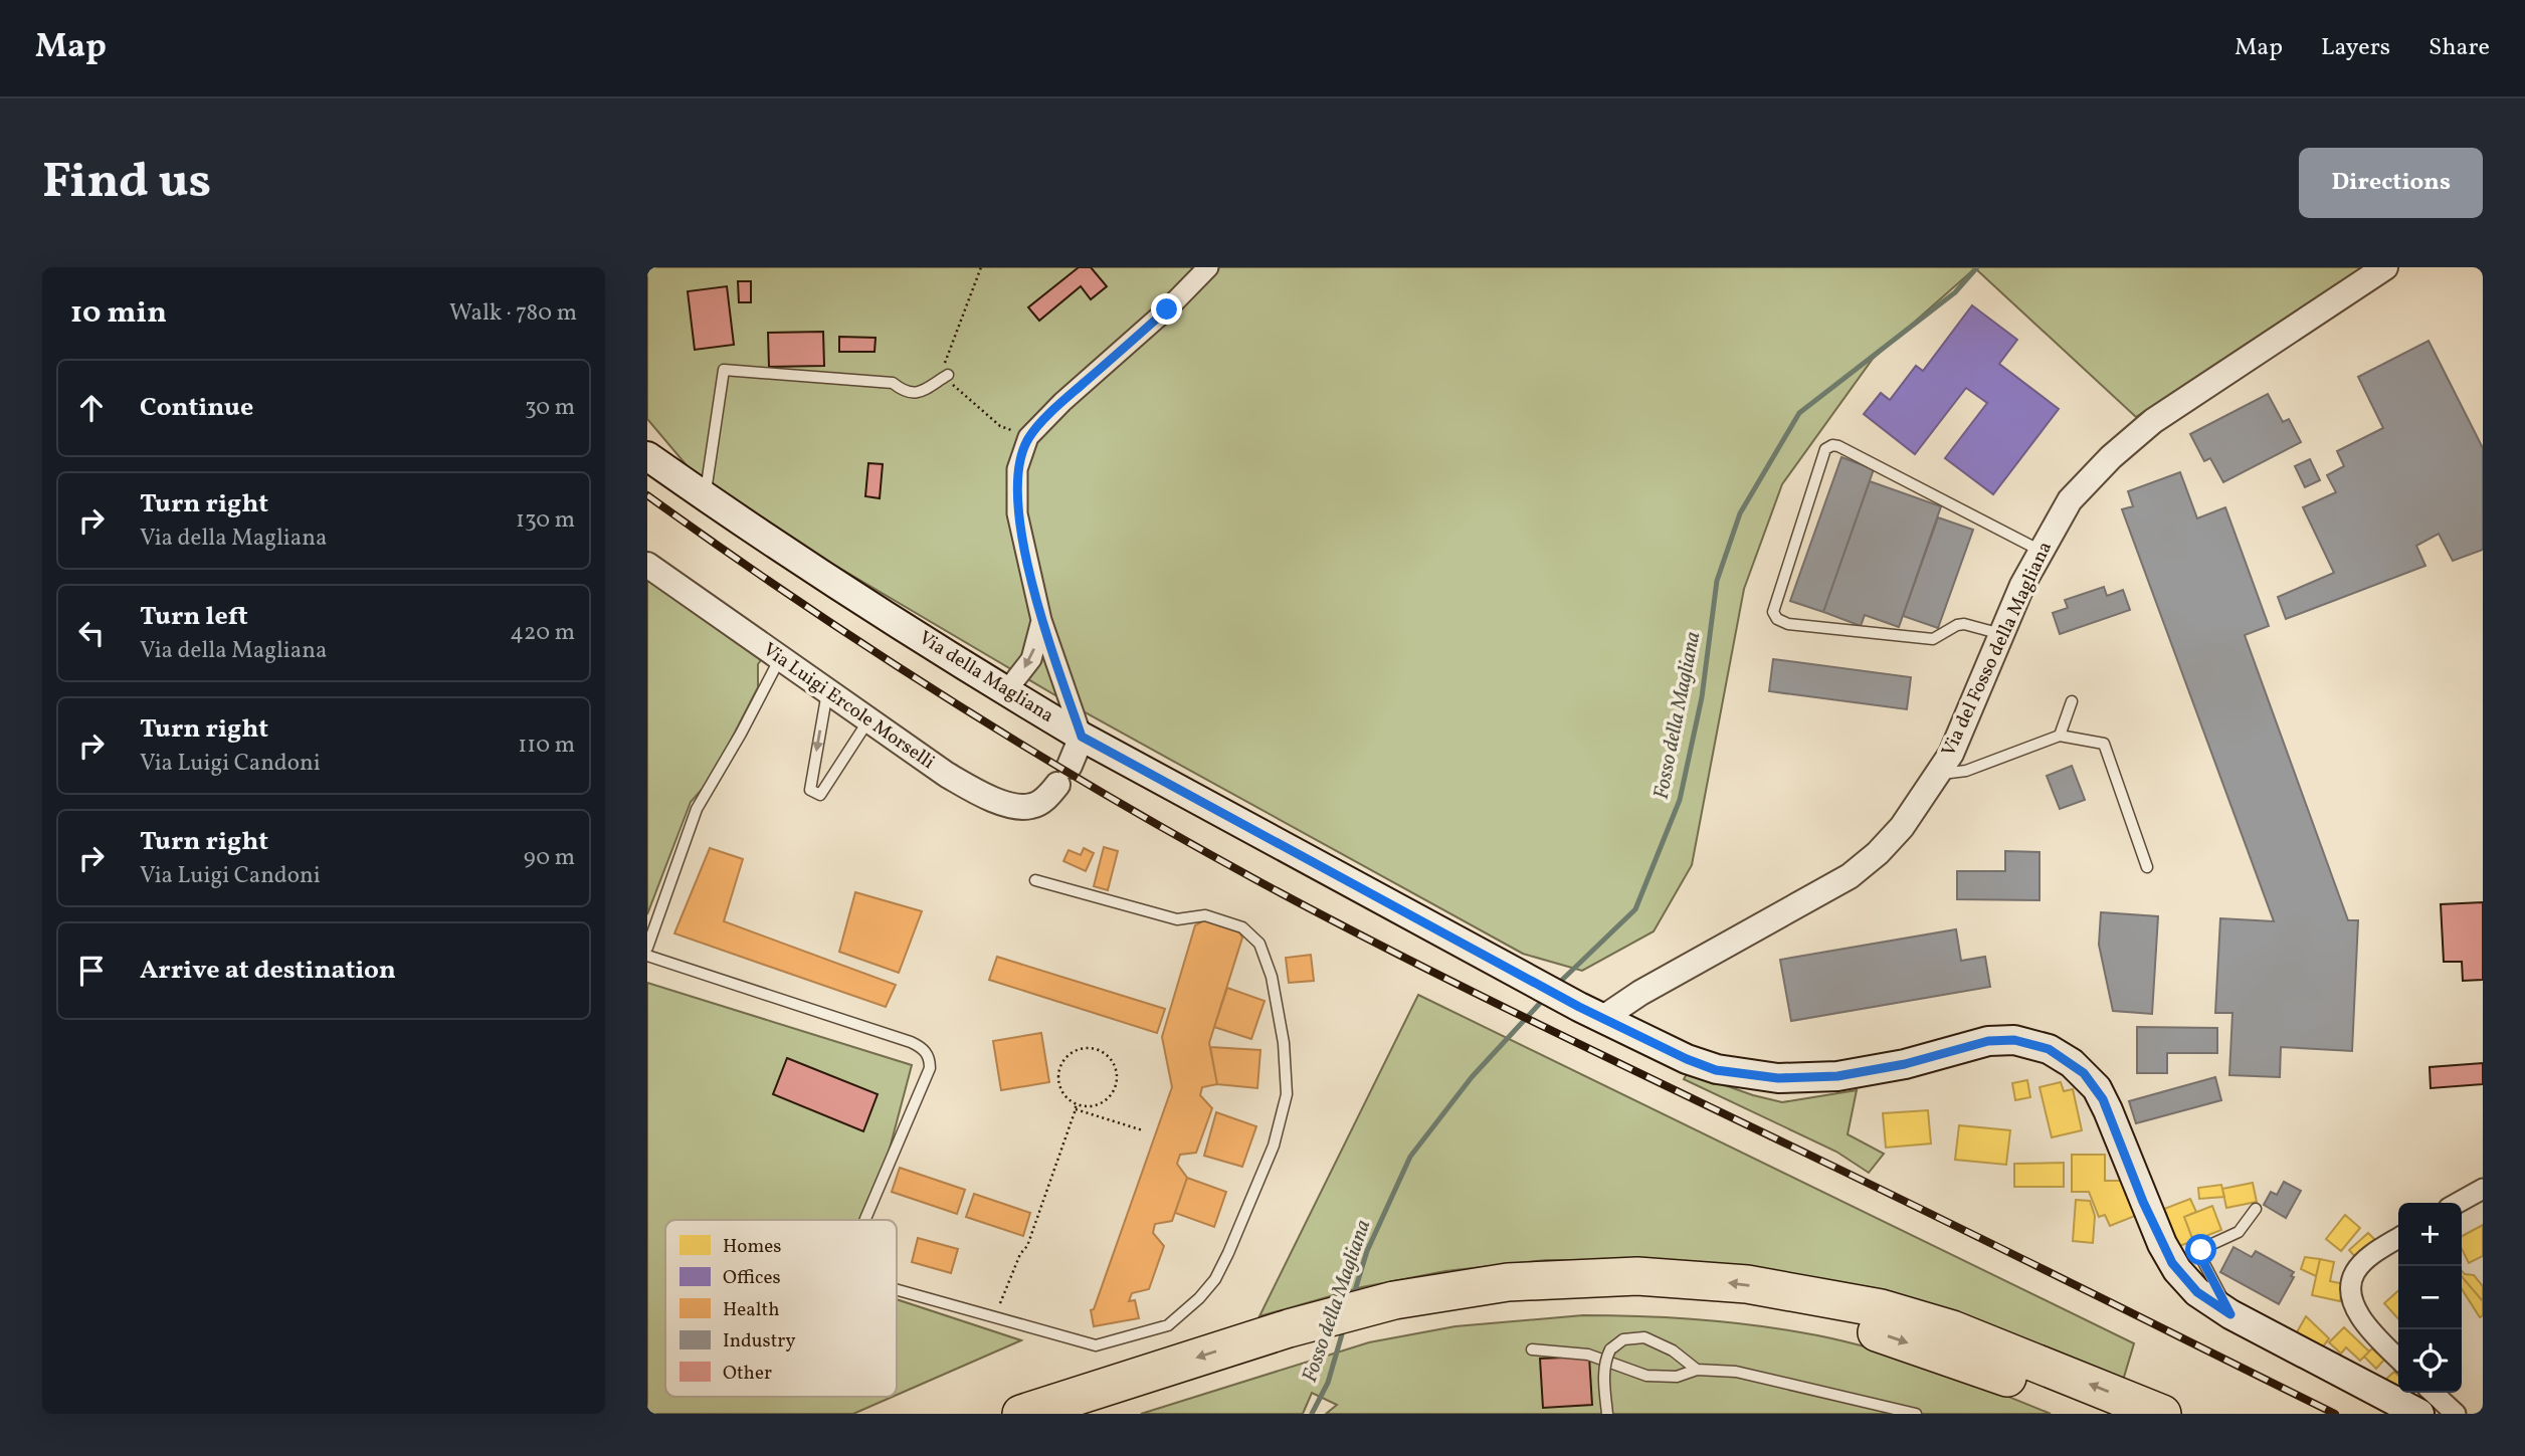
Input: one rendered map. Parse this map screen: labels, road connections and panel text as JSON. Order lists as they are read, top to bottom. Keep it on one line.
{"streets":{"main road":["Via della Magliana"],"street":["Via del Fosso della Magliana","Via Luigi Ercole Morselli"]},"crossings":[["Via del Fosso della Magliana","Via della Magliana"],["Via della Magliana","Via Luigi Ercole Morselli"]],"water":["Fosso della Magliana"],"legend":["Homes","Offices","Health","Industry","Other"],"page":{"header":"Map","nav":["Map","Layers","Share"],"buttons":"Directions","title":"Find us","heading":["10 min","Walk · 780 m"],"list":[["Continue","30 m"],["Turn right","Via della Magliana","130 m"],["Turn left","Via della Magliana","420 m"],["Turn right","Via Luigi Candoni","110 m"],["Turn right","Via Luigi Candoni","90 m"],"Arrive at destination"],"map_buttons":["+","−"]}}
